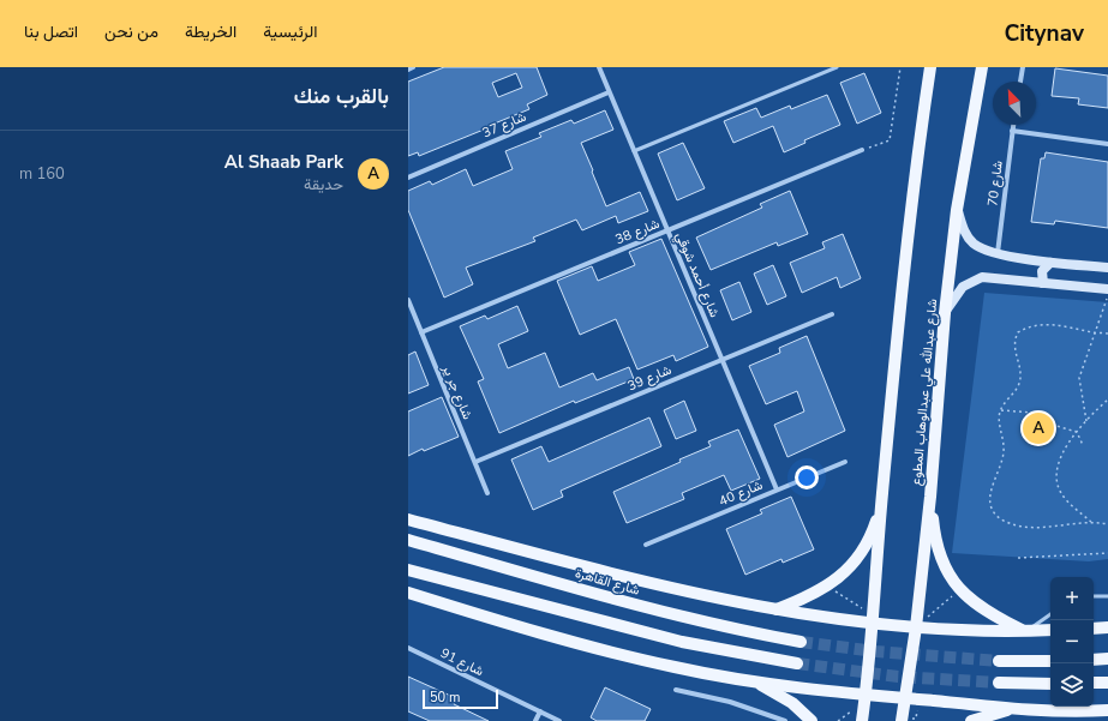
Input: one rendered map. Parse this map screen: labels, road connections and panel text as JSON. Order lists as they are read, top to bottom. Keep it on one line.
{"streets":{"main road":["شارع عبدالله علي عبدالوهاب المطوع","شارع القاهرة"],"street":["شارع 37","شارع 70","شارع 38","شارع أحمد شوقي","شارع 39","شارع جر ير","شارع 40","شارع 91"]},"crossings":[["شارع 37","شارع أحمد شوقي"],["شارع 38","شارع أحمد شوقي"],["شارع 38","شارع جر ير"],["شارع أحمد شوقي","شارع 39"],["شارع أحمد شوقي","شارع 40"],["شارع 39","شارع جر ير"]],"scale_bar":"50 m","north":"top left","page":{"header":"Citynav","nav":["الرئيسية","الخريطة","من نحن","اتصل بنا"],"heading":"بالقرب منك","list":[{"mark":"A","name":"Al Shaab Park","note":"حديقة","value":"160 m"}],"pins":"A","map_buttons":["+","−"],"scale":"50 m"}}
